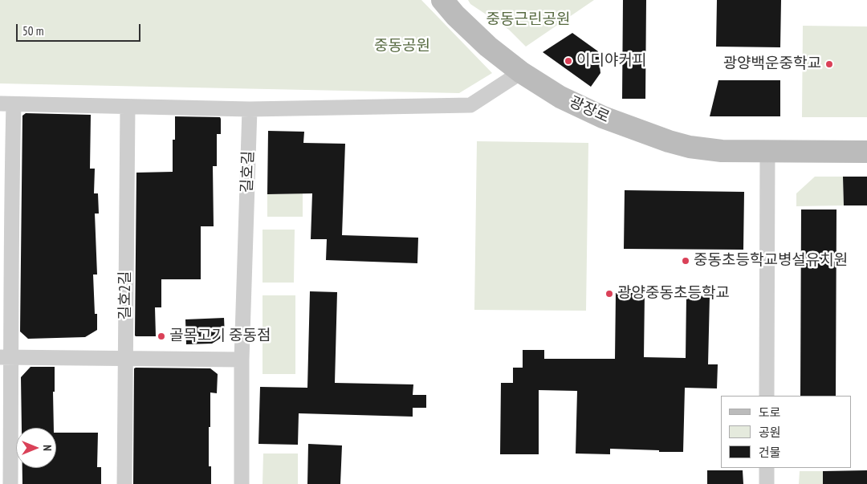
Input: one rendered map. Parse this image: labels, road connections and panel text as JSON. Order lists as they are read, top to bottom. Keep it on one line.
{"streets":{"street":["광장로","길호길","길호2길"]},"parks":["중동근린공원","중동공원"],"places":["이디야커피","광양백운중학교","중동초등학교병설유치원","광양중동초등학교","골목고기 중동점"],"legend":["도로","공원","건물"],"scale_bar":"50 m","north":"right"}
